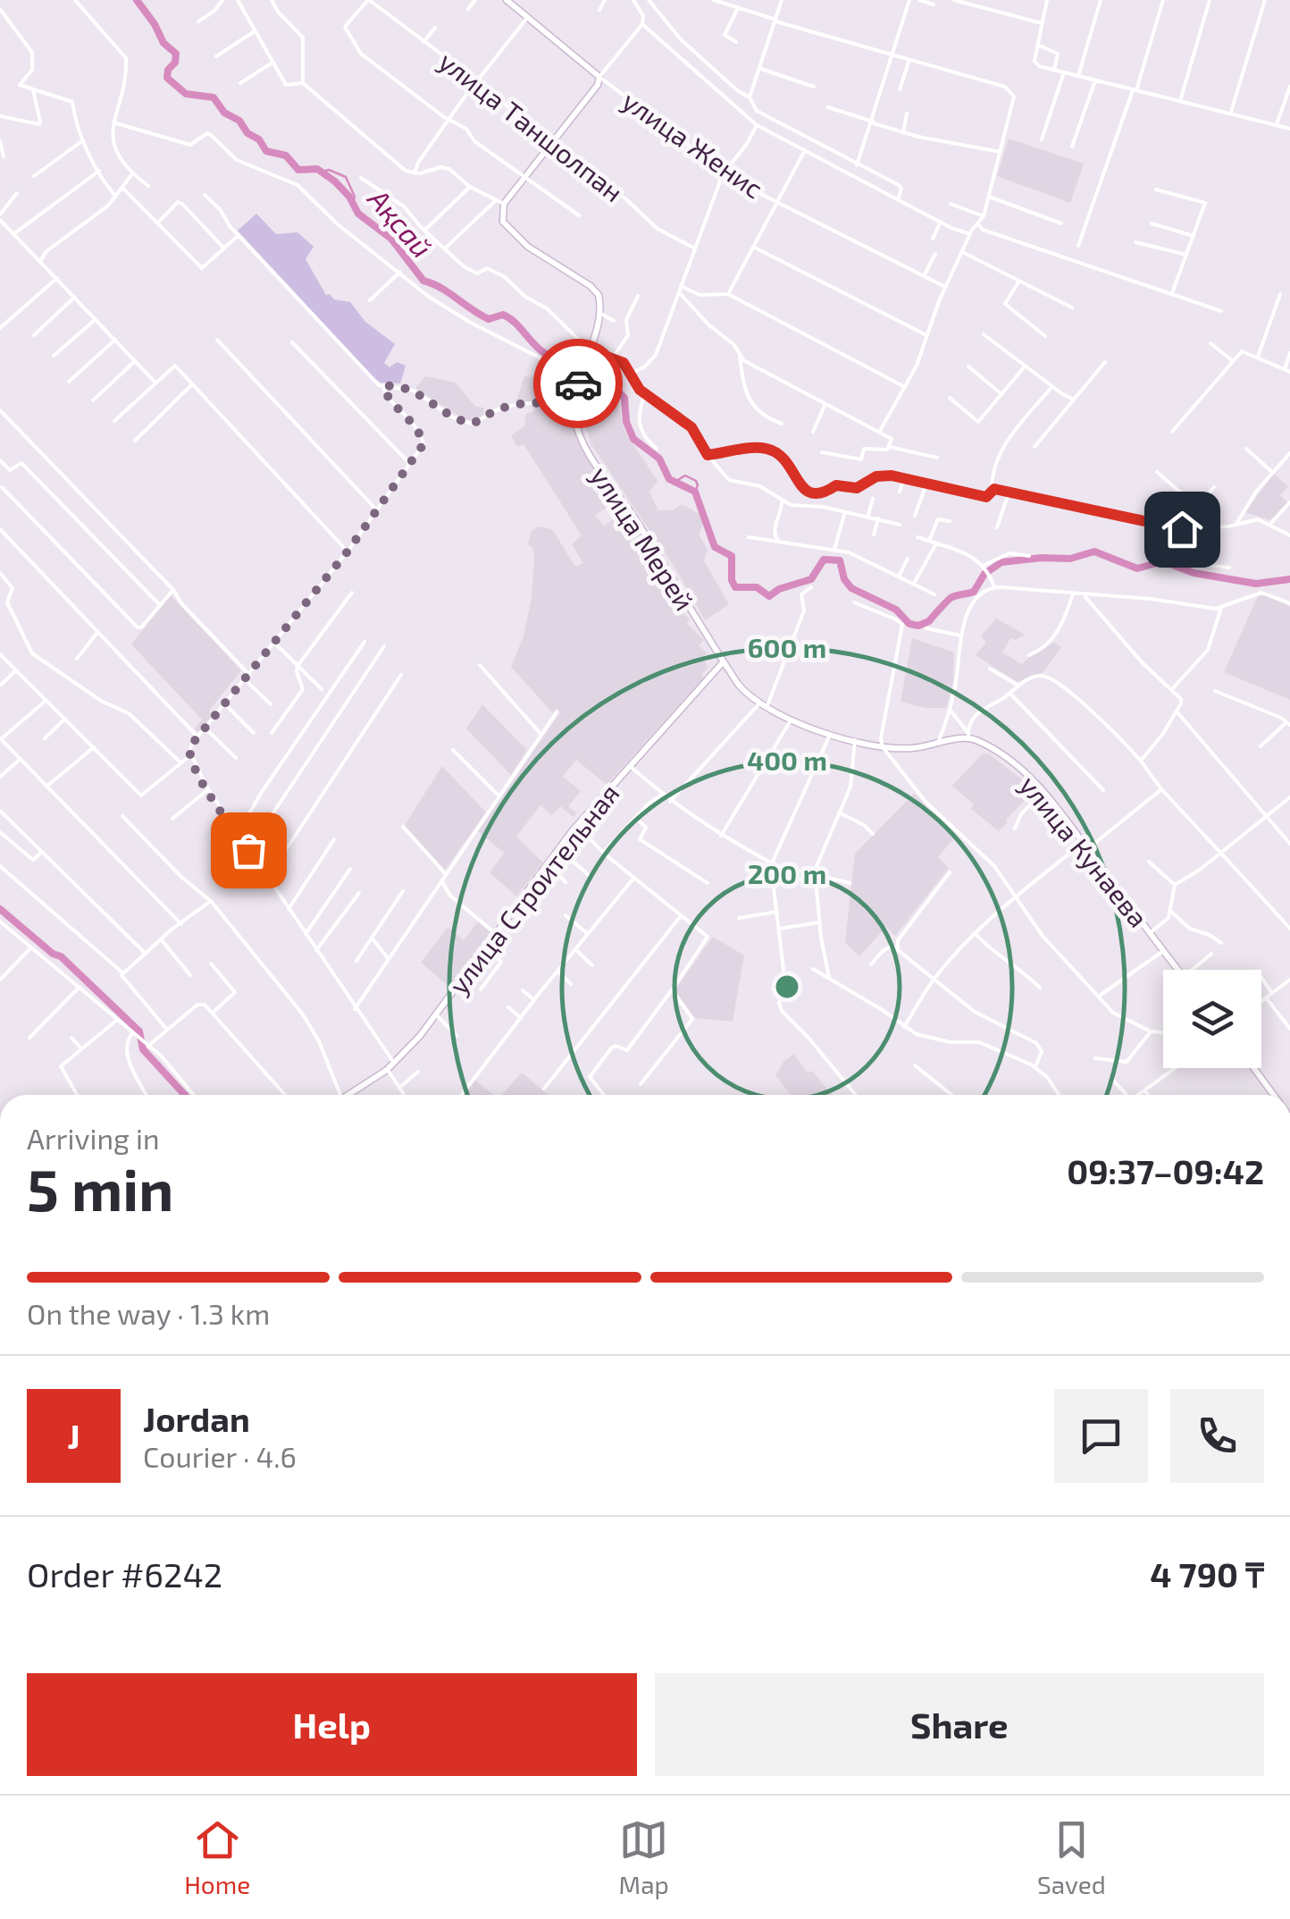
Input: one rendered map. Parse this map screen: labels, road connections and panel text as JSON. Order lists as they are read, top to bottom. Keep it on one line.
{"streets":{"main road":["улица Женис","улица Мерей","улица Кунаева","улица Строительная"],"street":["улица Таншолпан"]},"crossings":[["улица Мерей","улица Строительная"]],"water":["Ақсай"],"page":{"heading":["5 min","Arriving in","09:37–09:42"],"panel":["Jordan","Courier · 4.6","Order #6242","4 790 ₸"],"bar":"On the way · 1.3 km","round":"J","buttons":["Help","Share"],"tabs":["Home","Map","Saved"]},"rings":["600 m","400 m","200 m"]}
